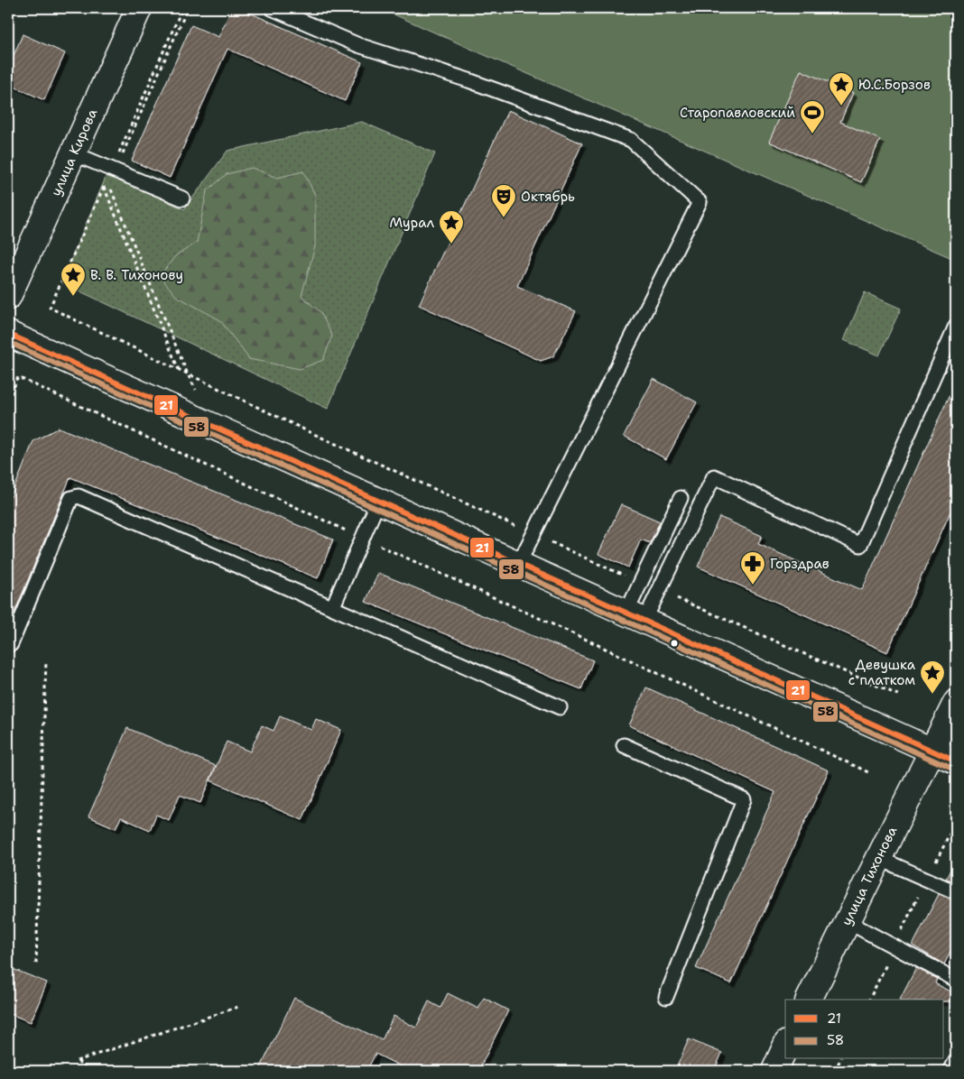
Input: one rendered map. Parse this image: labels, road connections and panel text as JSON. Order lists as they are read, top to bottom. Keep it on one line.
{"streets":{"street":["улица Кирова","улица Тихонова"]},"places":{"place":["Ю.С.Борзов","Мурал","В. В. Тихонову","Девушка с платком"],"sports":["Старопавловский"],"theatre":["Октябрь"],"pharmacy":["Горздрав"]},"lines":["transit line 21","transit line 58"],"legend":["21","58"]}
